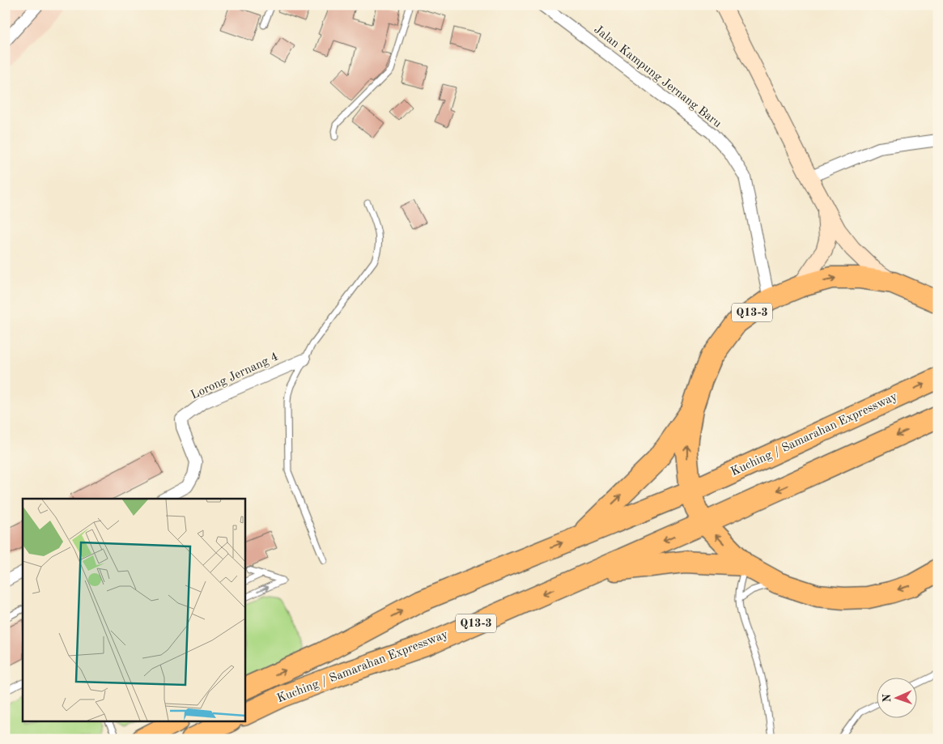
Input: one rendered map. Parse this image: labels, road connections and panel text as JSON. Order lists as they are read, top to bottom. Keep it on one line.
{"streets":{"highway":["Q13-3","Kuching / Samarahan Expressway"],"street":["Jalan Kampung Jernang Baru","Lorong Jernang 4"]},"crossings":[["Jalan Kampung Jernang Baru","Q13-3"],["Q13-3","Kuching / Samarahan Expressway"]],"north":"left"}
